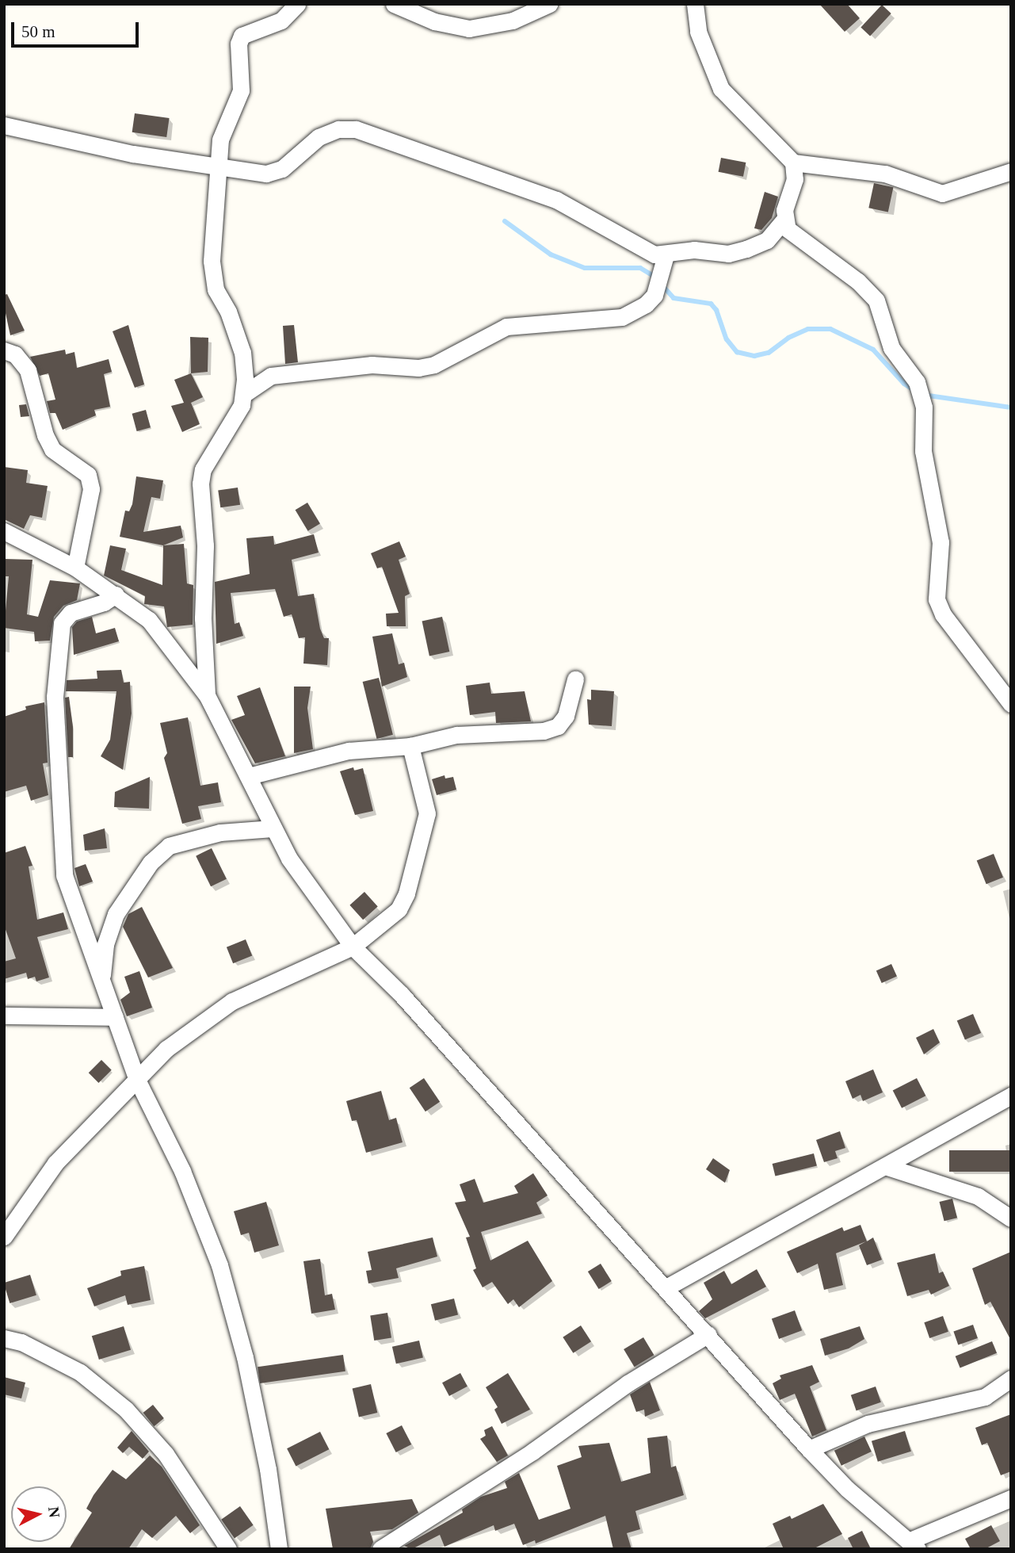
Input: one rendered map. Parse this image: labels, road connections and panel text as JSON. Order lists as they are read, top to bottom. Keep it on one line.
{"scale_bar":"50 m","north":"right"}
